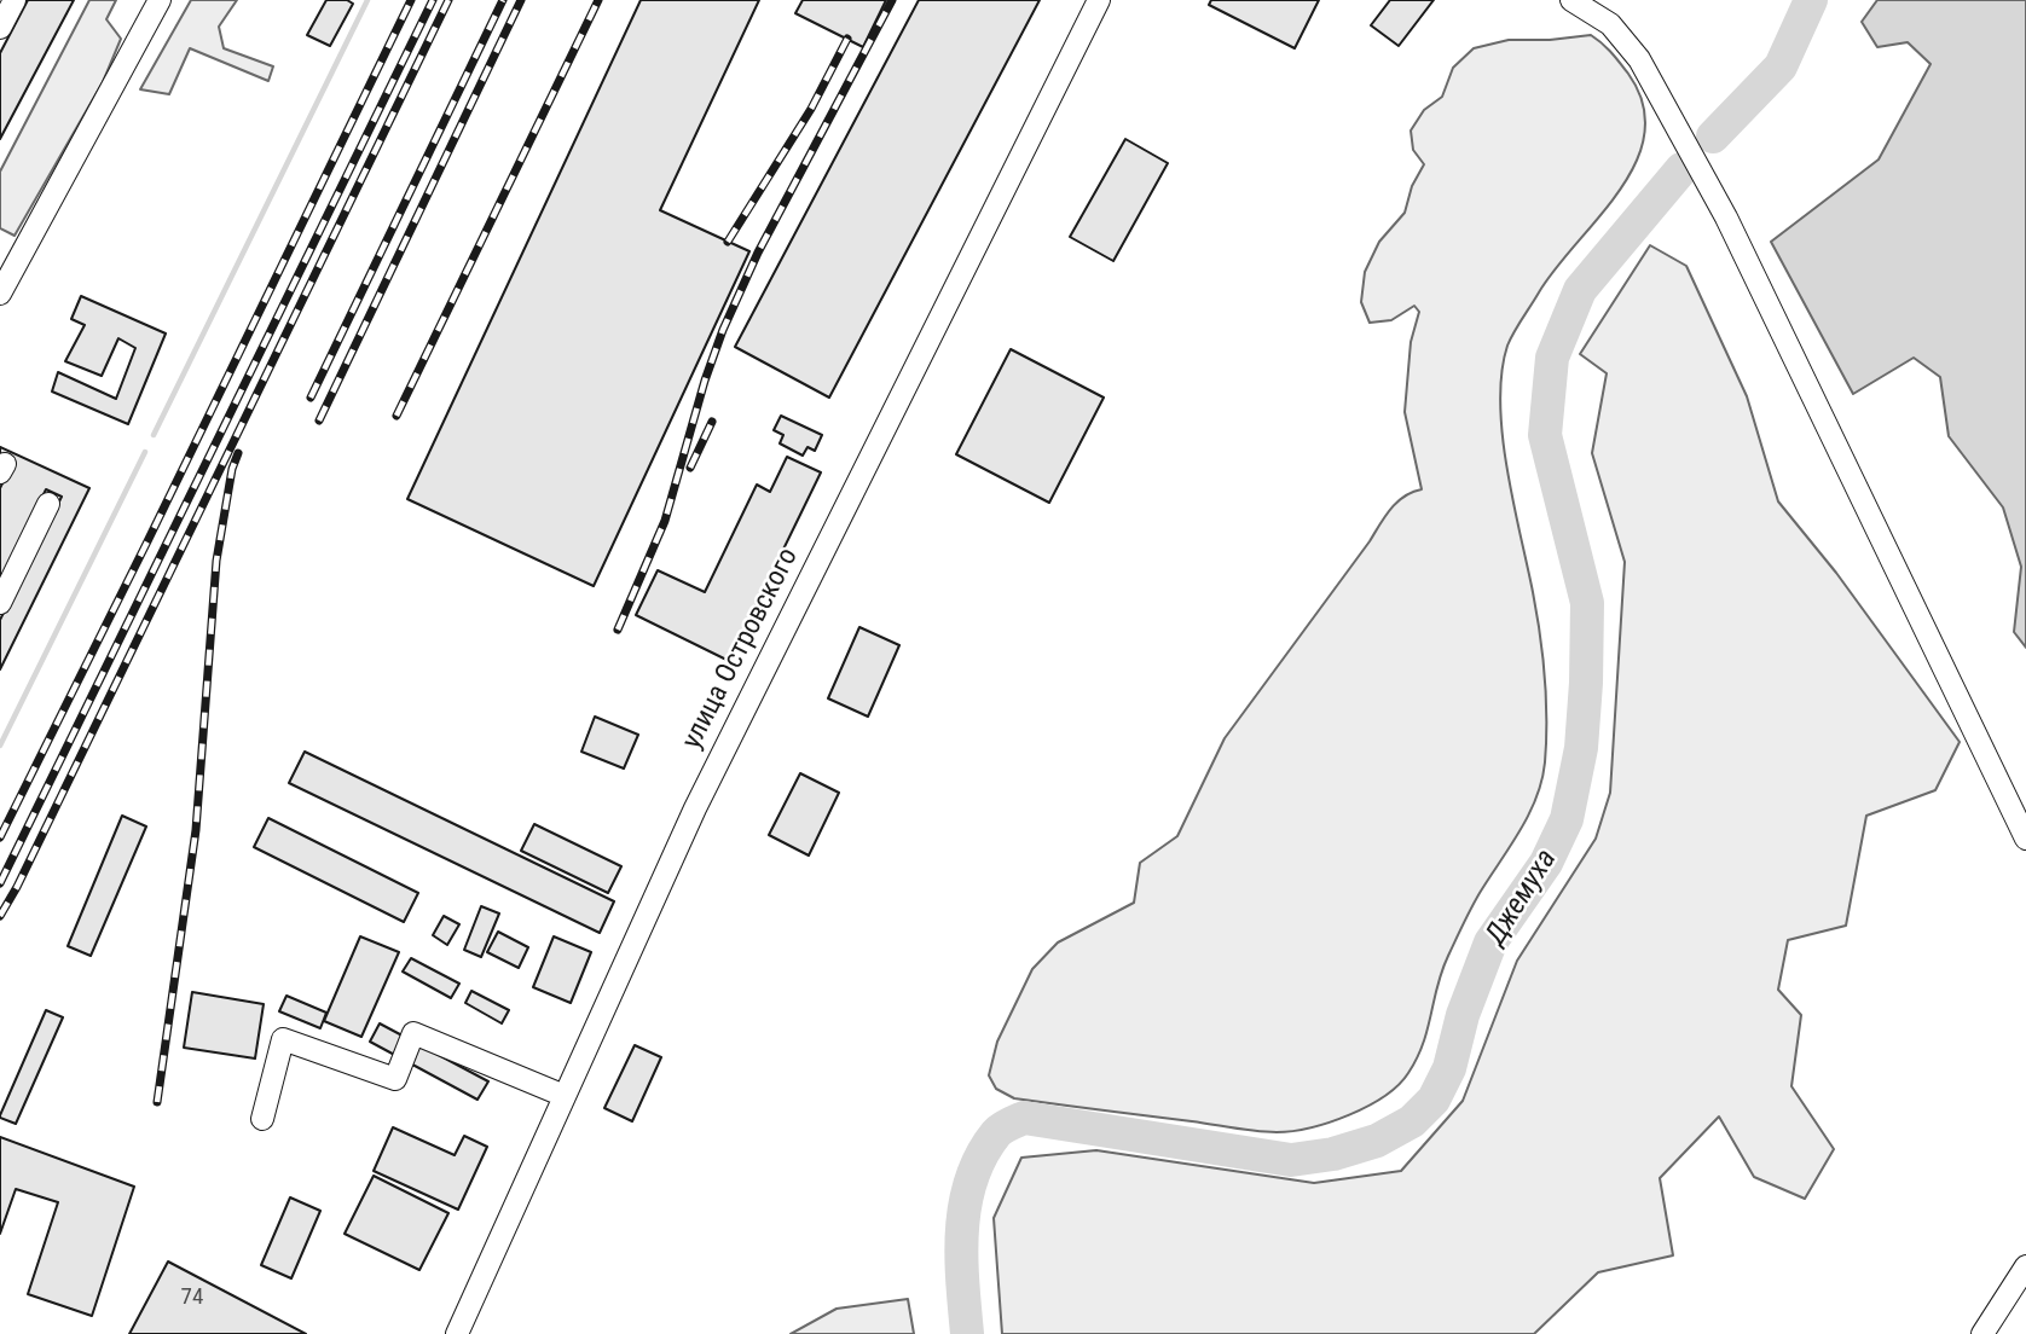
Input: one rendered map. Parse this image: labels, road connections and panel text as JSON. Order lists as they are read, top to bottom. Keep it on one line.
{"streets":{"street":["улица Островского"]},"water":["Джемуха"],"house_numbers":["74"]}
